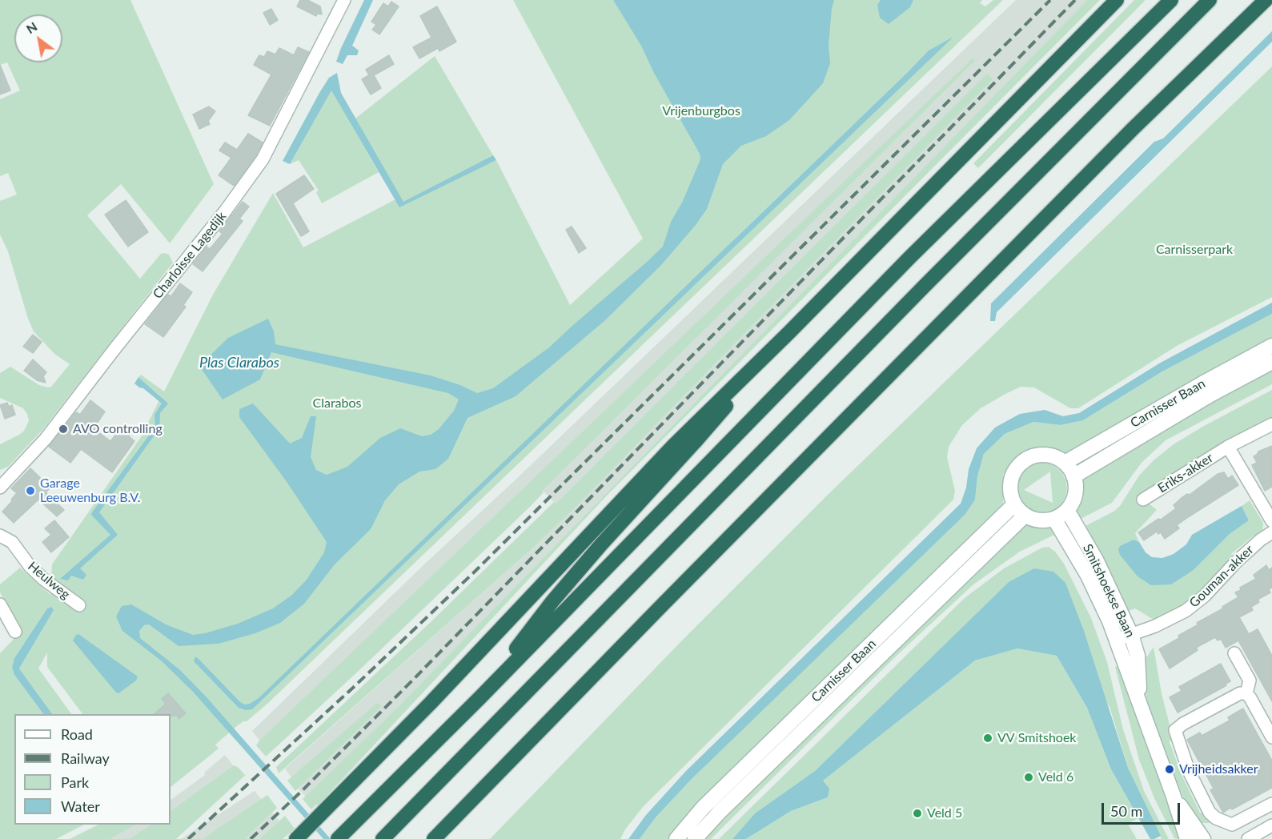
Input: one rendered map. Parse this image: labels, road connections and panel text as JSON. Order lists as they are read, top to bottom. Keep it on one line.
{"streets":{"main road":["Carnisser Baan","Smitshoekse Baan"],"street":["Charloisse Lagedijk","Eriks-akker","Gouman-akker","Heulweg"]},"crossings":[["Carnisser Baan","Smitshoekse Baan"],["Gouman-akker","Smitshoekse Baan"]],"water":["Plas Clarabos"],"parks":["Vrijenburgbos","Carnisserpark","Clarabos"],"places":["AVO controlling","Garage Leeuwenburg B.V.","VV Smitshoek","Vrijheidsakker","Veld 6","Veld 5"],"legend":["Road","Railway","Park","Water"],"scale_bar":"50 m","north":"top left"}
